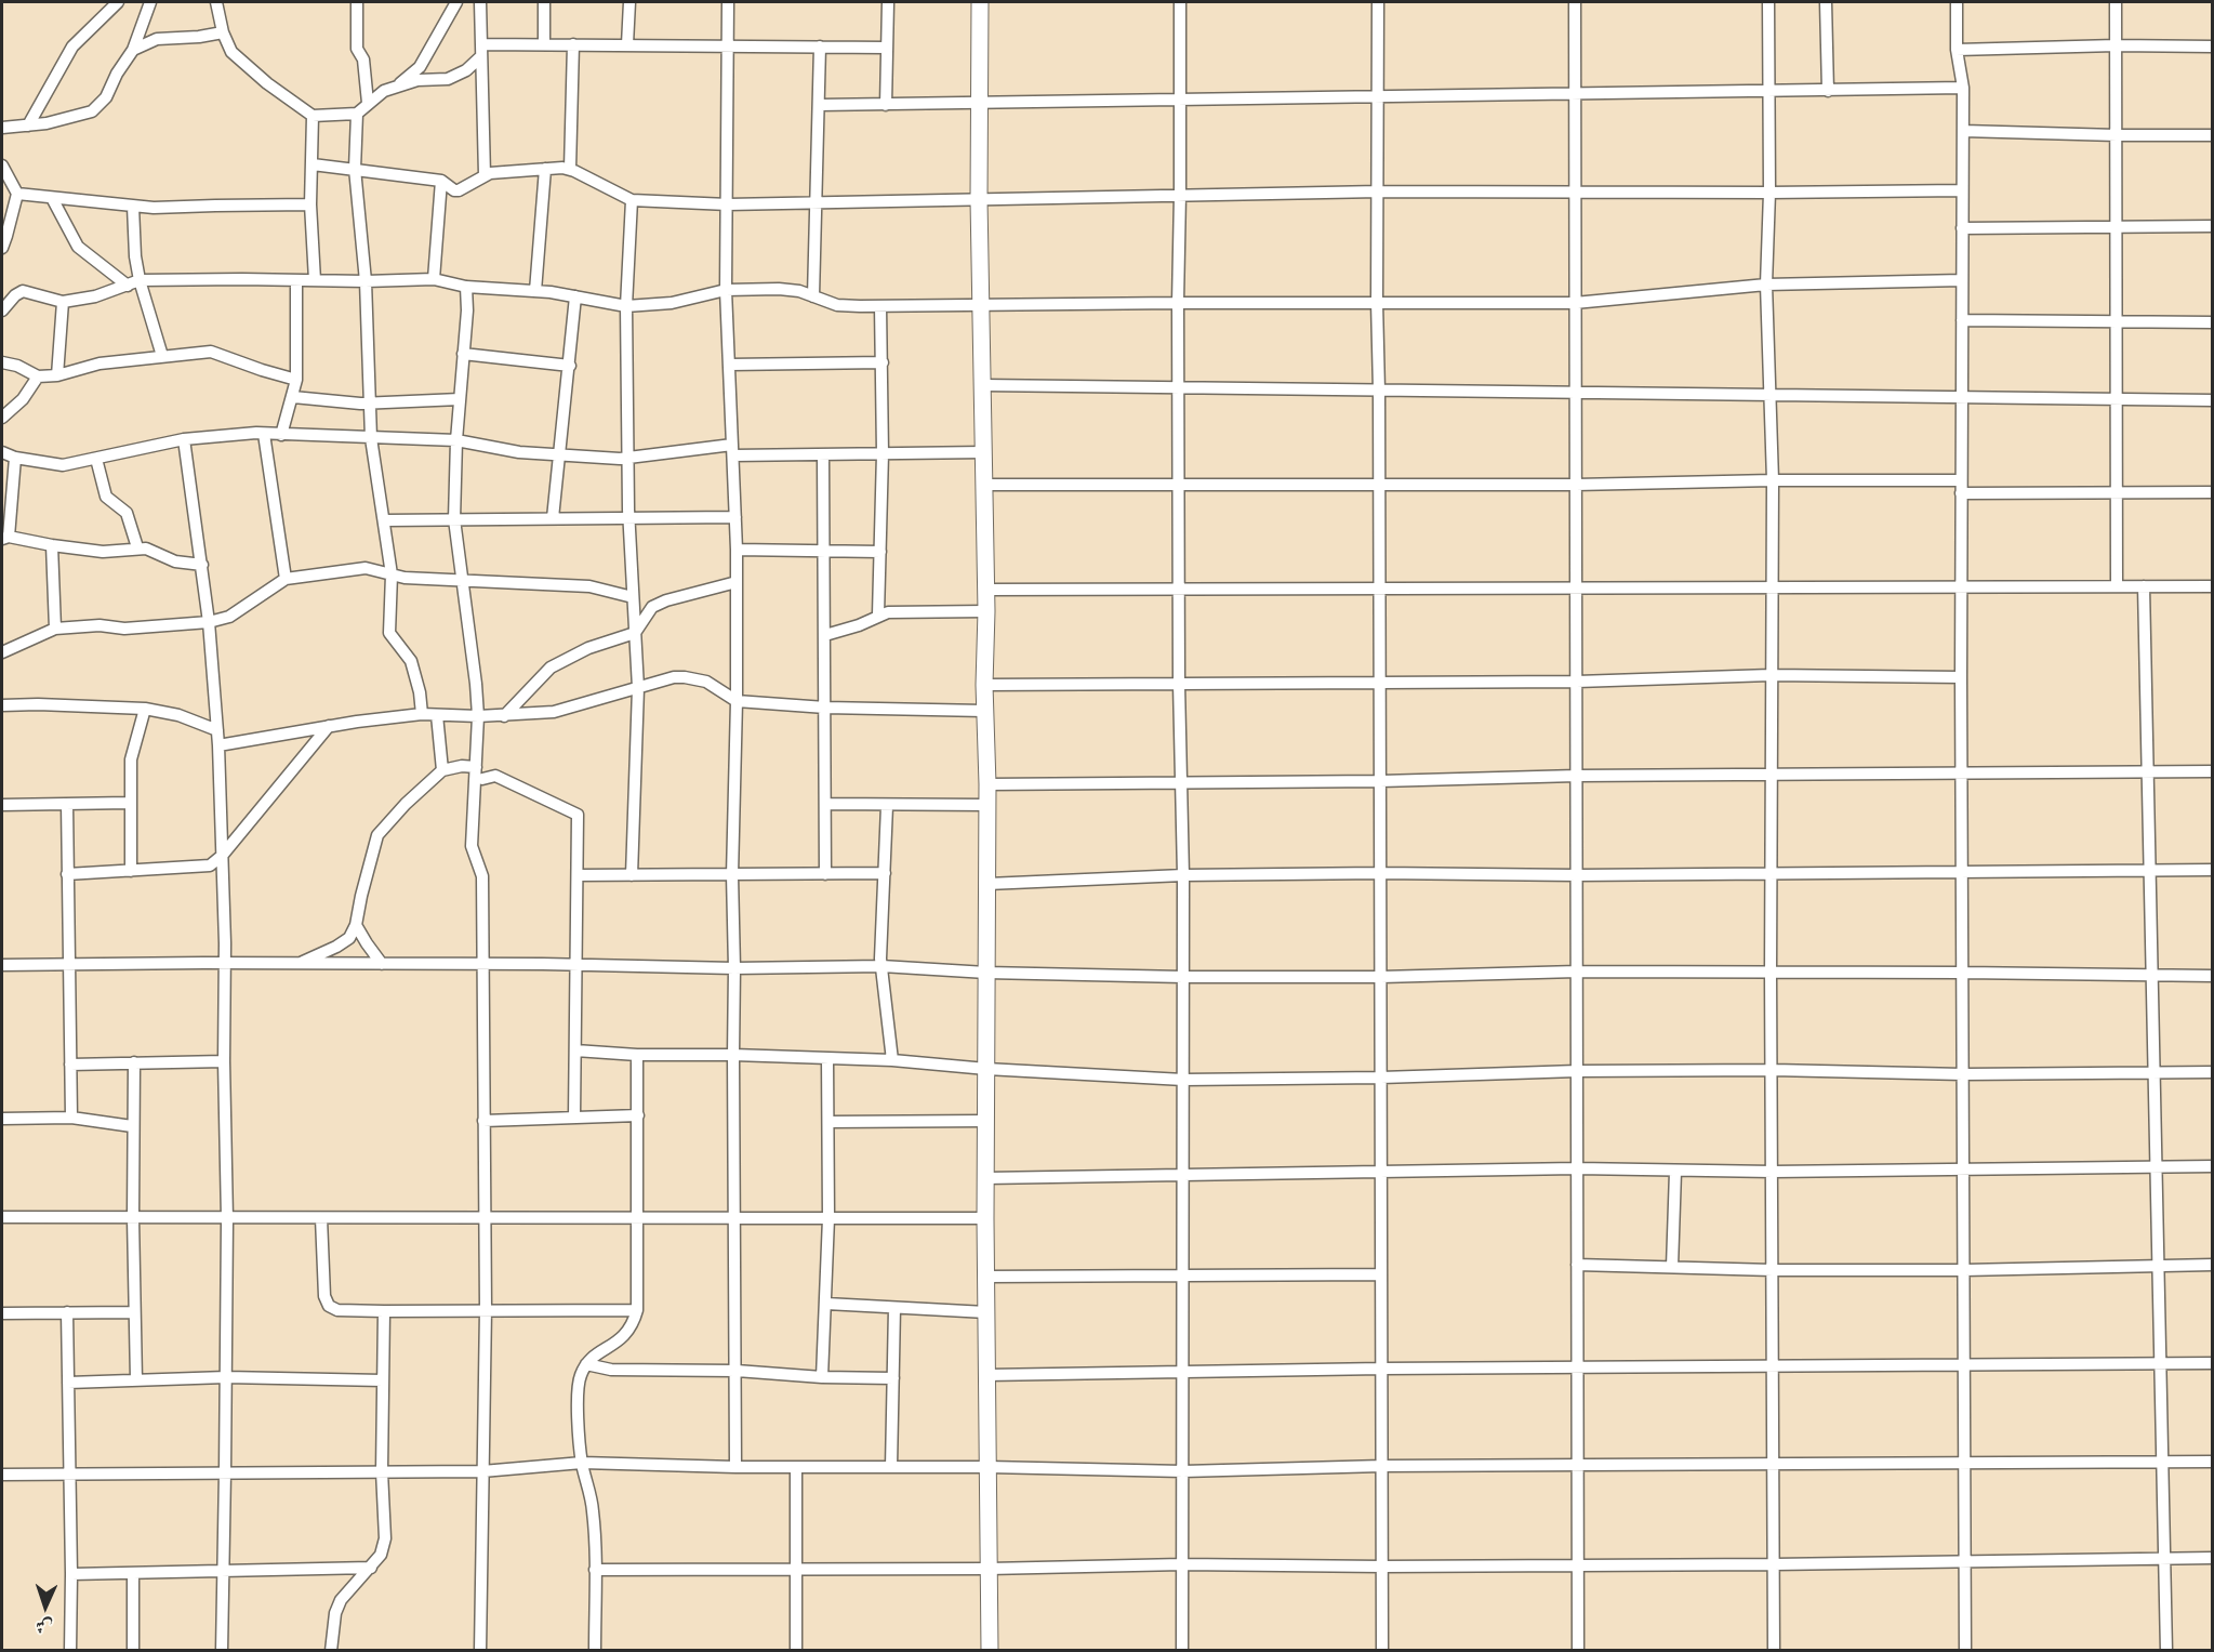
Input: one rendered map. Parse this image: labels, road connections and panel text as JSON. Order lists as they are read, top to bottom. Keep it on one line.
{"north":"bottom"}
